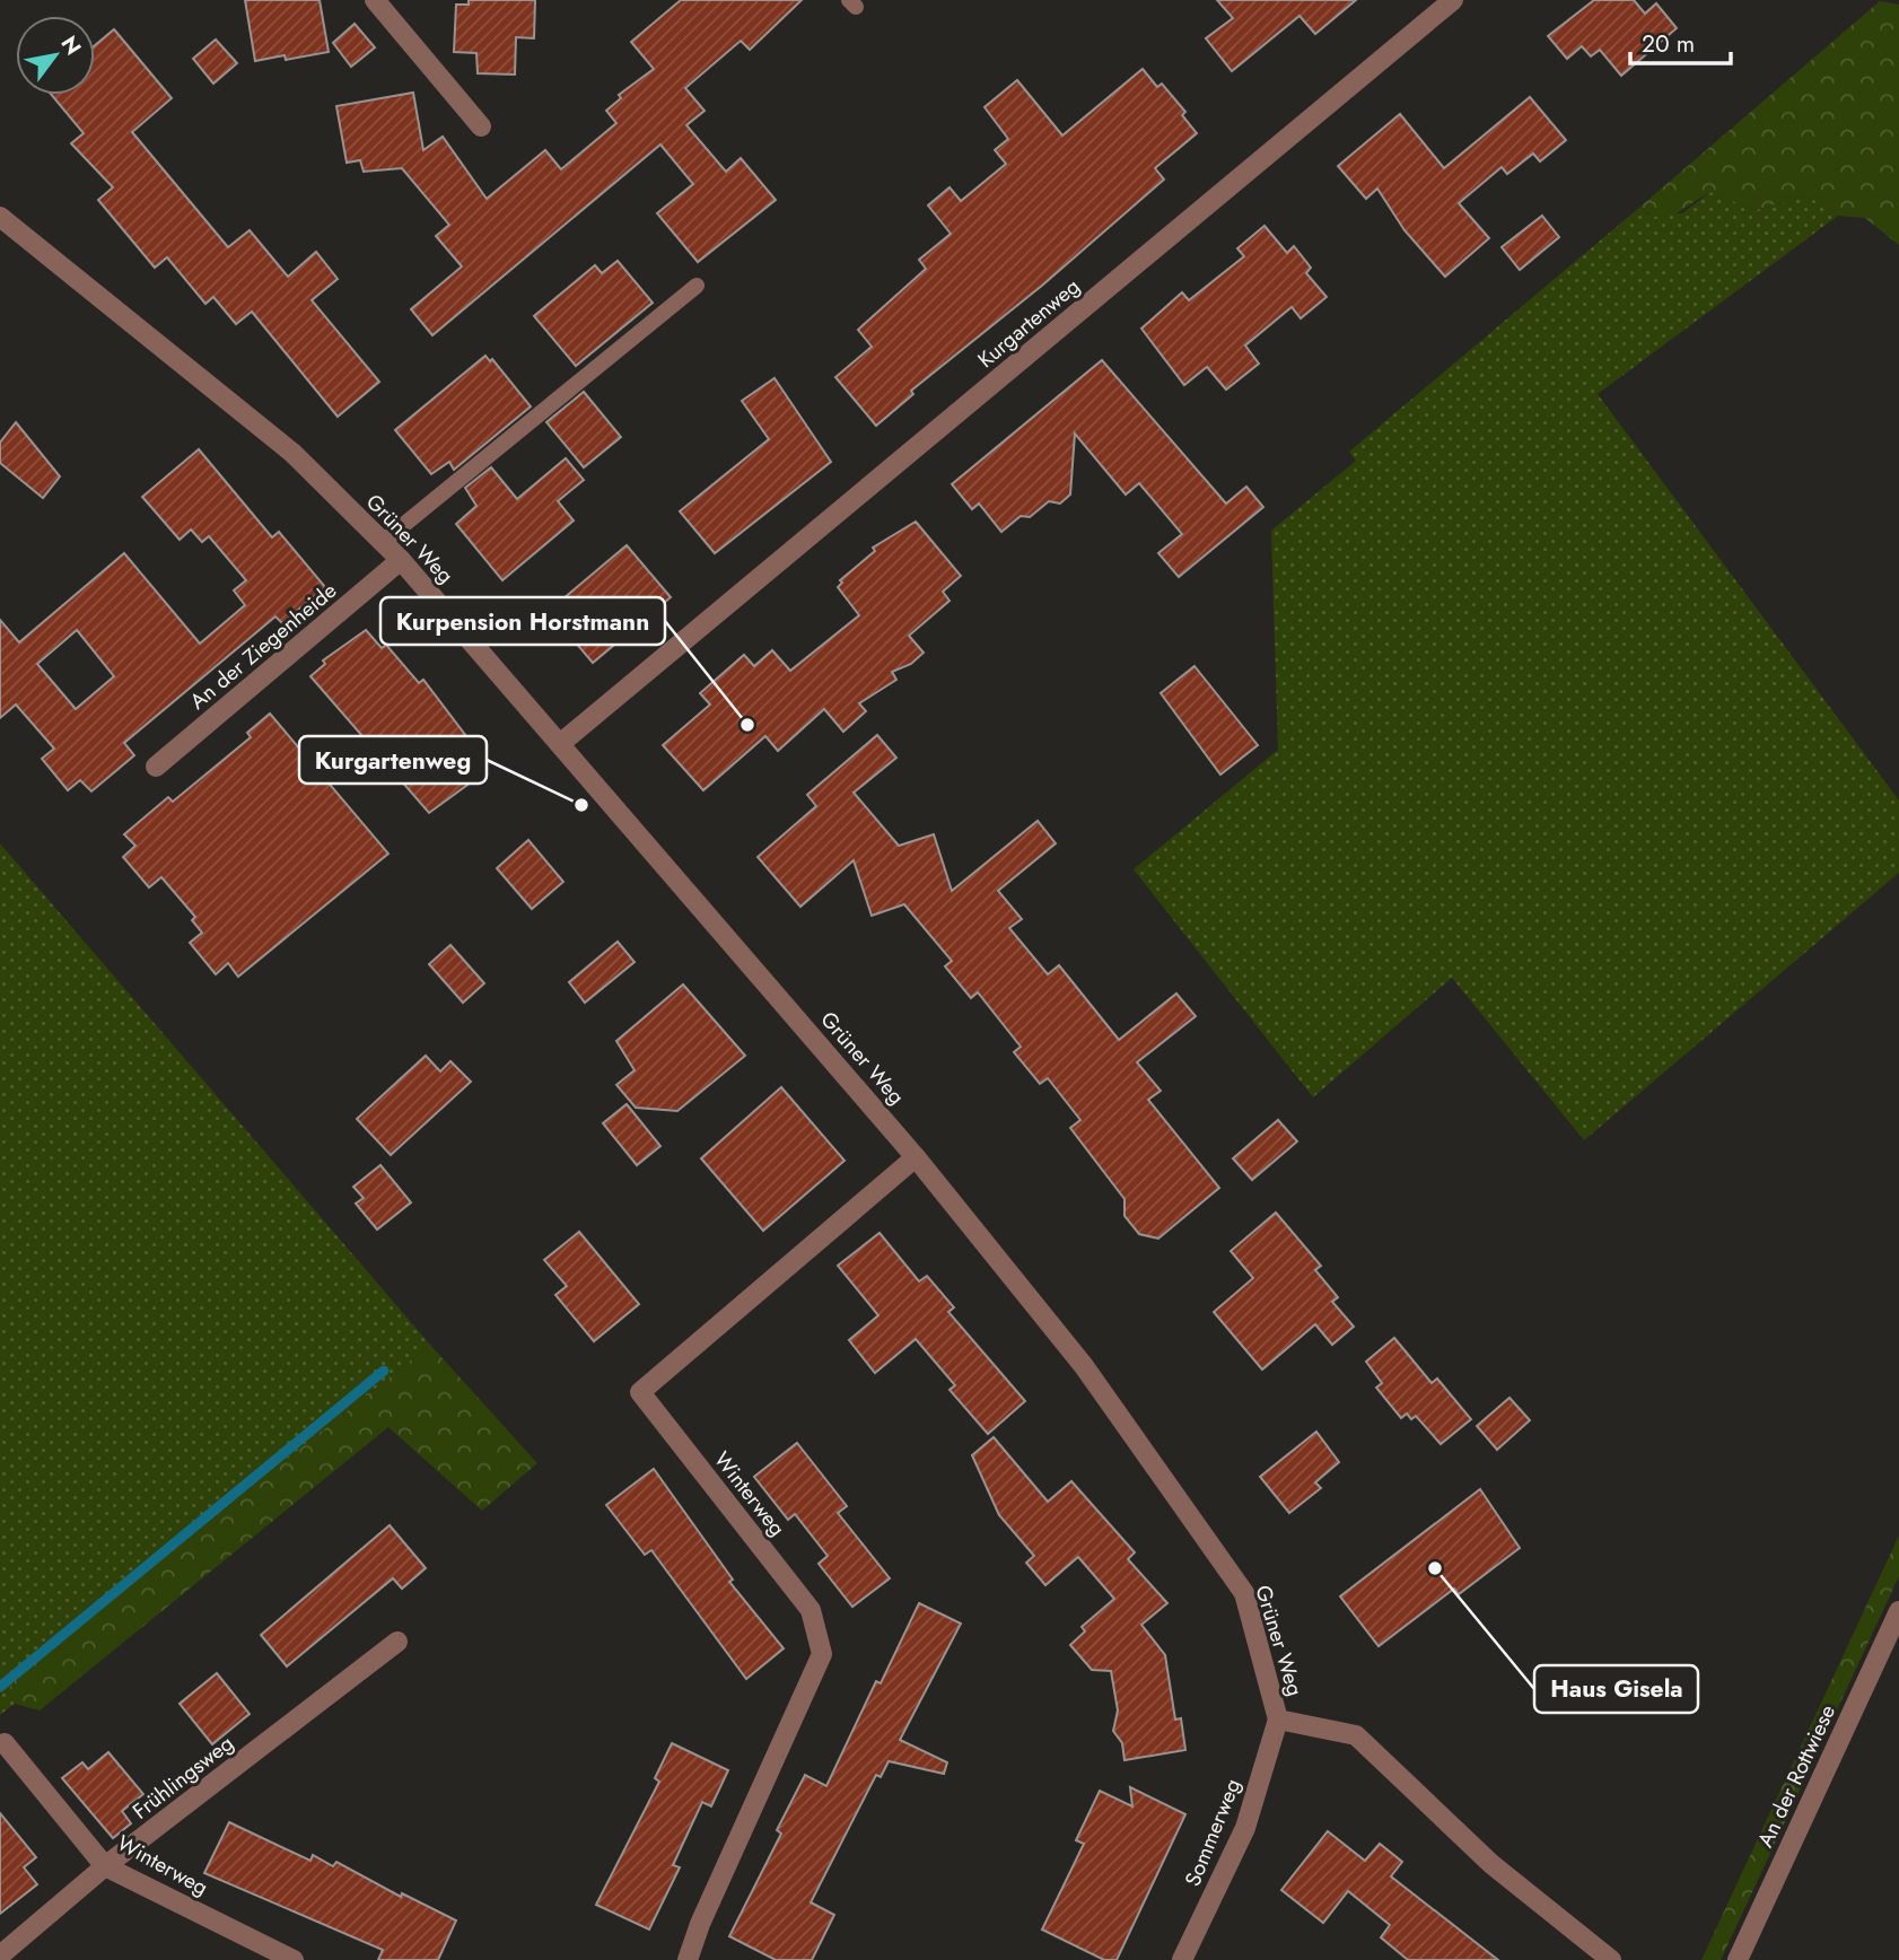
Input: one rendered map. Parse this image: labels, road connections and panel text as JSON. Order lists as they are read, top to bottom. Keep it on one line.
{"streets":{"street":["Kurgartenweg","Grüner Weg","An der Ziegenheide","Winterweg","An der Rottwiese","Frühlingsweg","Sommerweg"]},"crossings":[["Kurgartenweg","Grüner Weg"],["Grüner Weg","An der Ziegenheide"],["Grüner Weg","Winterweg"],["Grüner Weg","Sommerweg"],["Winterweg","Frühlingsweg"]],"places":["Kurpension Horstmann","Kurgartenweg","Haus Gisela"],"scale_bar":"20 m","north":"top right"}
